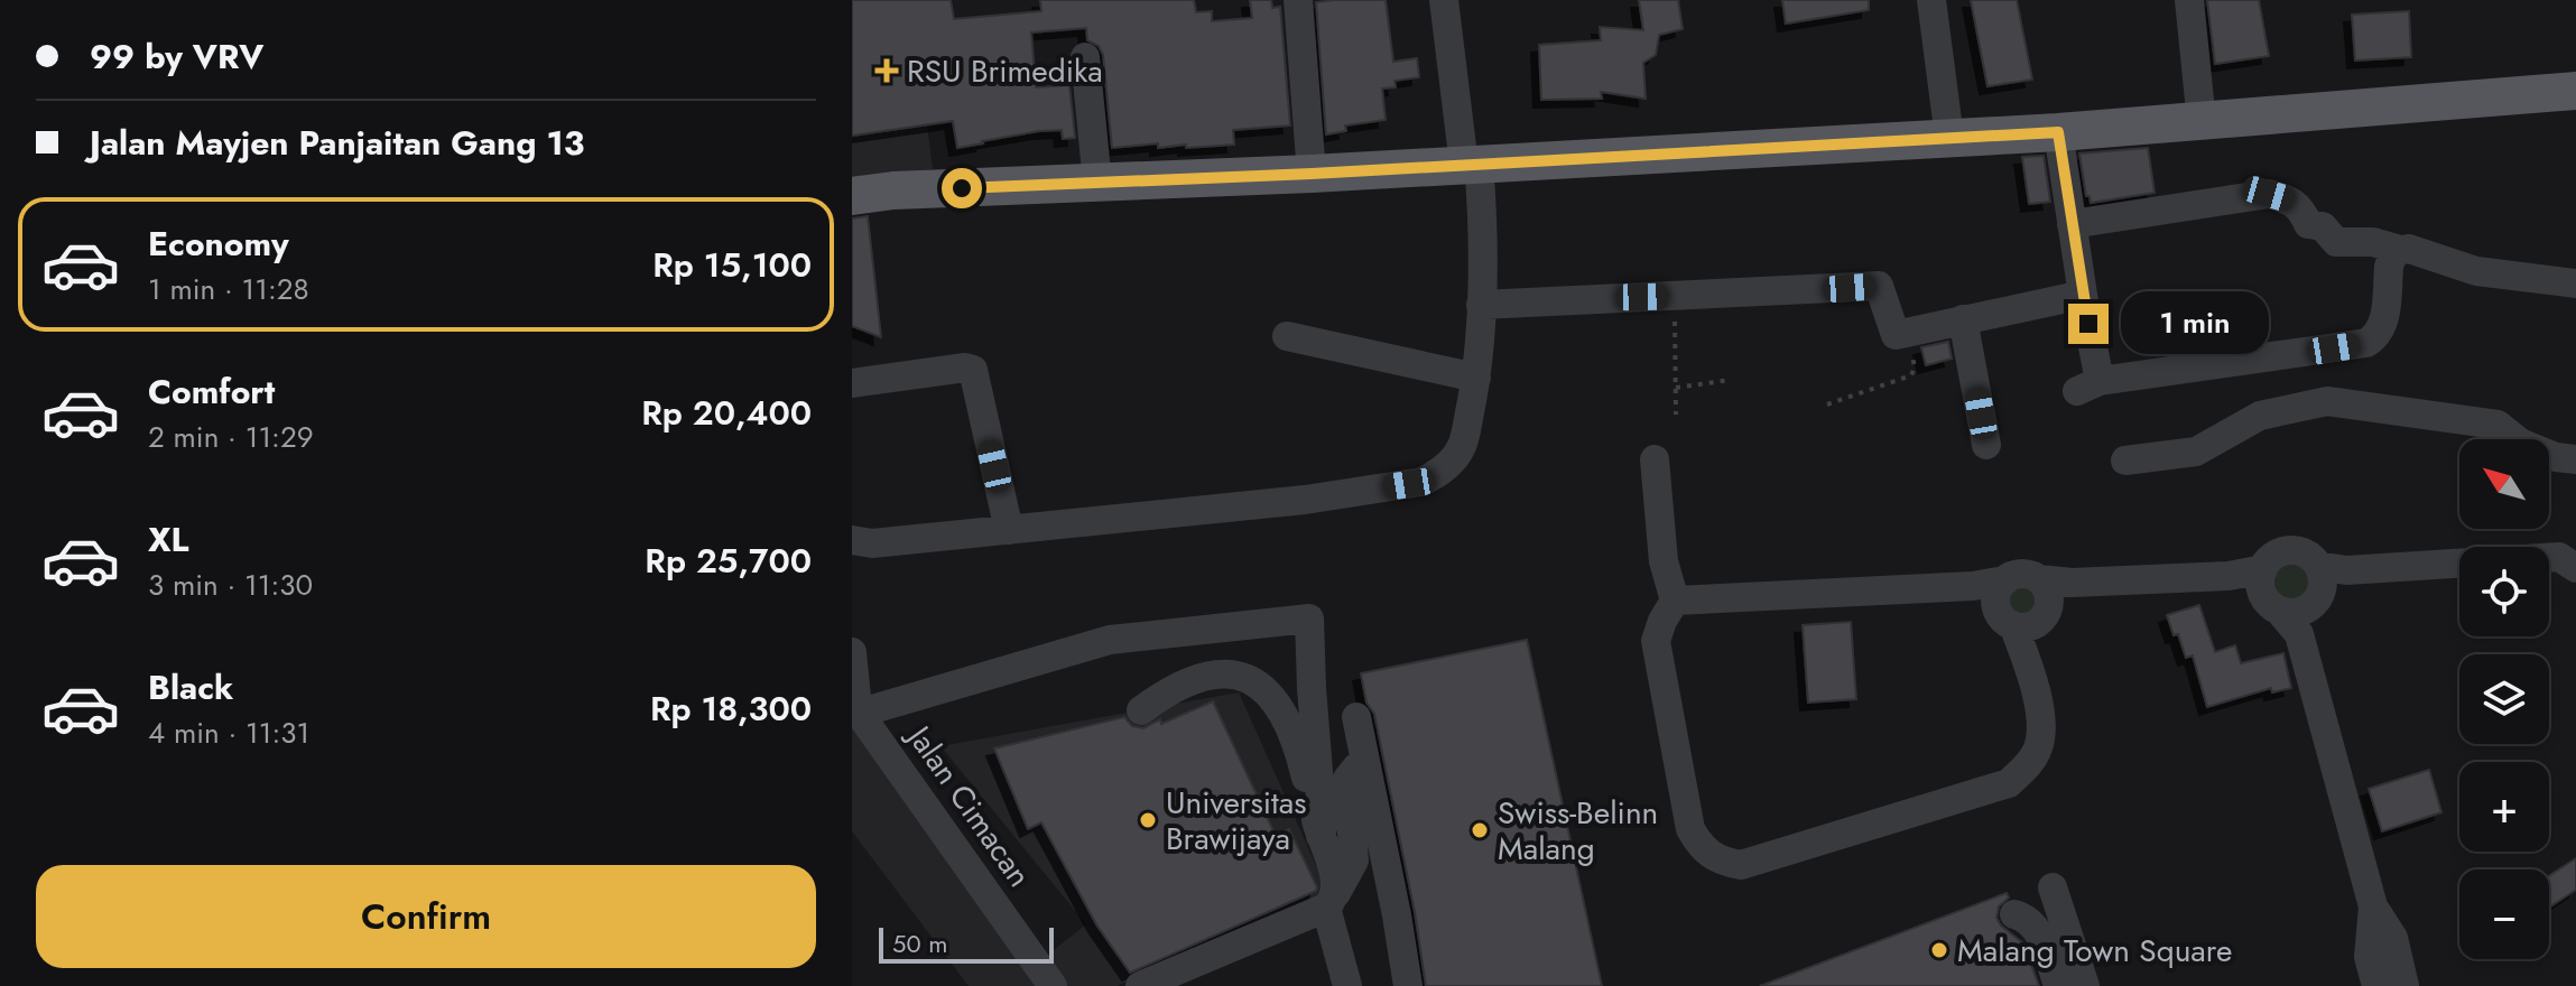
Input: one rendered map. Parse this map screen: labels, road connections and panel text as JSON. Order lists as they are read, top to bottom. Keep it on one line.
{"streets":{"street":["Jalan Cimacan"]},"places":{"health":["RSU Brimedika"],"other":["Universitas Brawijaya","Swiss-Belinn Malang","Malang Town Square"]},"scale_bar":"50 m","north":"top left","page":{"banner":["99 by VRV","Jalan Mayjen Panjaitan Gang 13"],"list":[{"name":"Economy","note":"1 min · 11:28","value":"Rp 15,100"},{"name":"Comfort","note":"2 min · 11:29","value":"Rp 20,400"},{"name":"XL","note":"3 min · 11:30","value":"Rp 25,700"},{"name":"Black","note":"4 min · 11:31","value":"Rp 18,300"}],"bubble":"1 min","map_buttons":["+","−"],"buttons":"Confirm","scale":"50 m"}}
